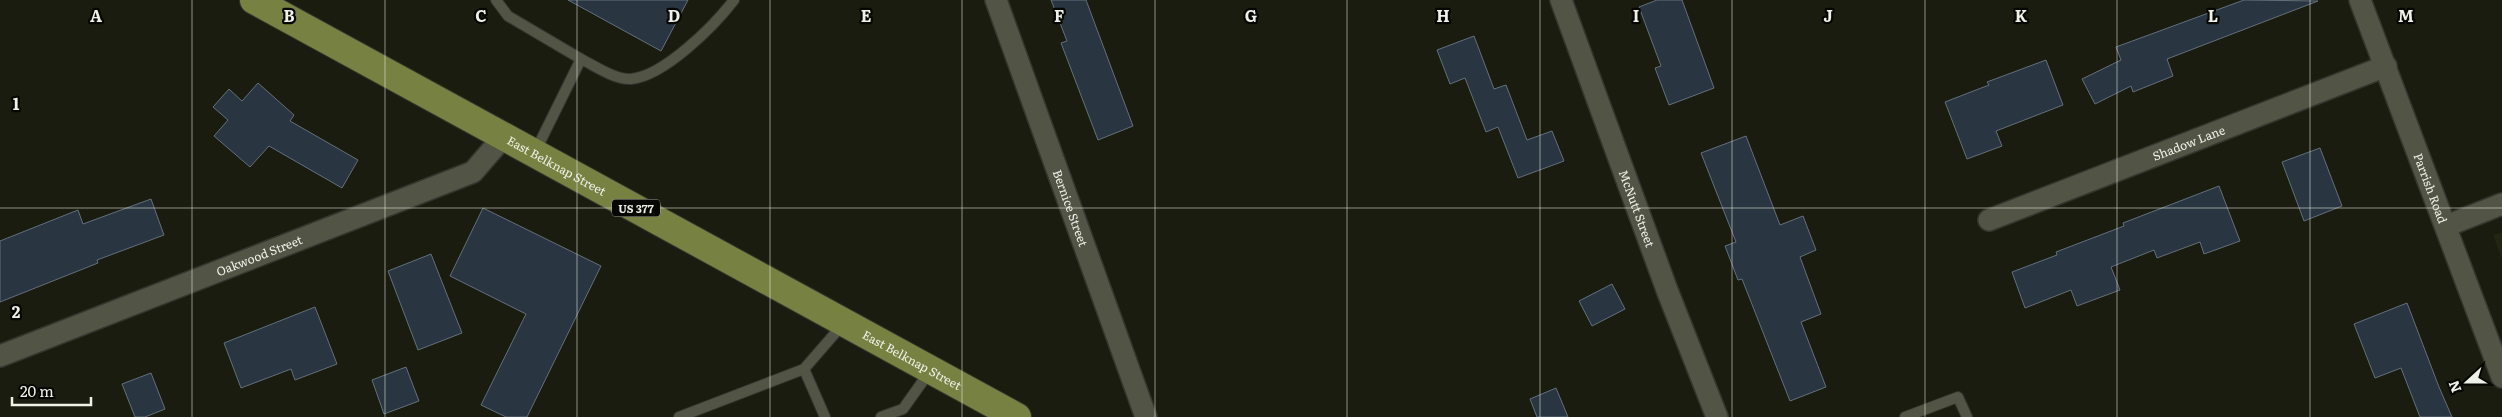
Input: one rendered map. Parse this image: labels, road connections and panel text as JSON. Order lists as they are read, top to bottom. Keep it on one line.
{"streets":{"main road":["East Belknap Street","US 377"],"street":["Shadow Lane","Parrish Road","Bernice Street","McNutt Street","Oakwood Street"]},"crossings":[["Shadow Lane","Parrish Road"],["East Belknap Street","Oakwood Street"]],"scale_bar":"20 m","north":"left","grid":{"columns":["A","B","C","D","E","F","G","H","I","J","K","L","M"],"rows":["1","2"]}}
